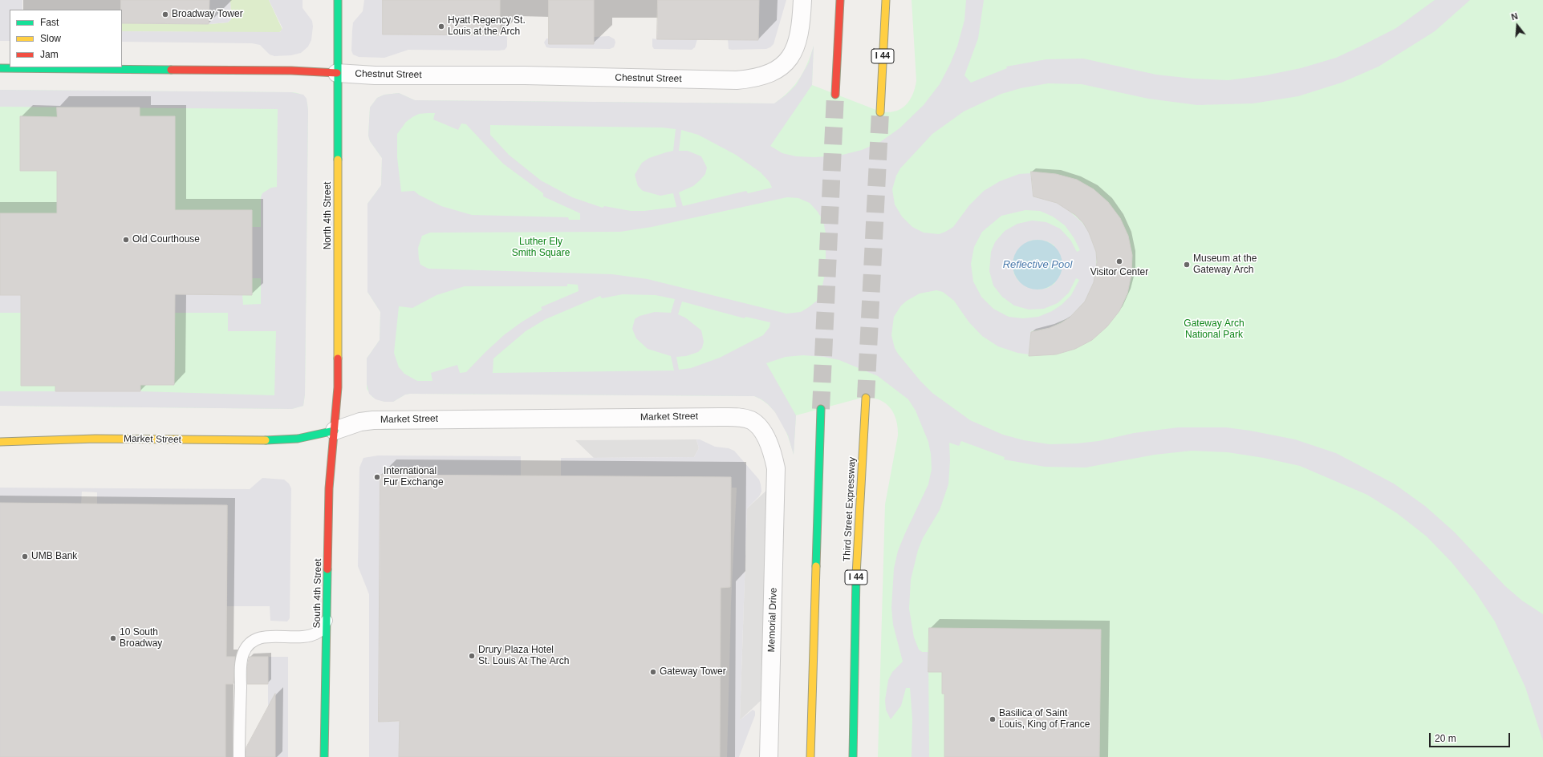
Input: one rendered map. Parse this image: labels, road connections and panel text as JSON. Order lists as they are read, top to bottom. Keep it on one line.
{"streets":{"main road":["I 44","Chestnut Street","North 4th Street","Market Street","Third Street Expressway","South 4th Street"],"street":["Memorial Drive"]},"crossings":[["Chestnut Street","North 4th Street"],["North 4th Street","Market Street"],["North 4th Street","South 4th Street"],["Market Street","South 4th Street"],["Market Street","Memorial Drive"]],"water":["Reflective Pool"],"parks":["Luther Ely Smith Square","Gateway Arch National Park"],"places":["Broadway Tower","Hyatt Regency St. Louis at the Arch","Old Courthouse","Visitor Center","Museum at the Gateway Arch","International Fur Exchange","UMB Bank","10 South Broadway","Drury Plaza Hotel St. Louis At The Arch","Gateway Tower","Basilica of Saint Louis, King of France"],"legend":["Fast","Slow","Jam"],"scale_bar":"20 m","north":"top"}
